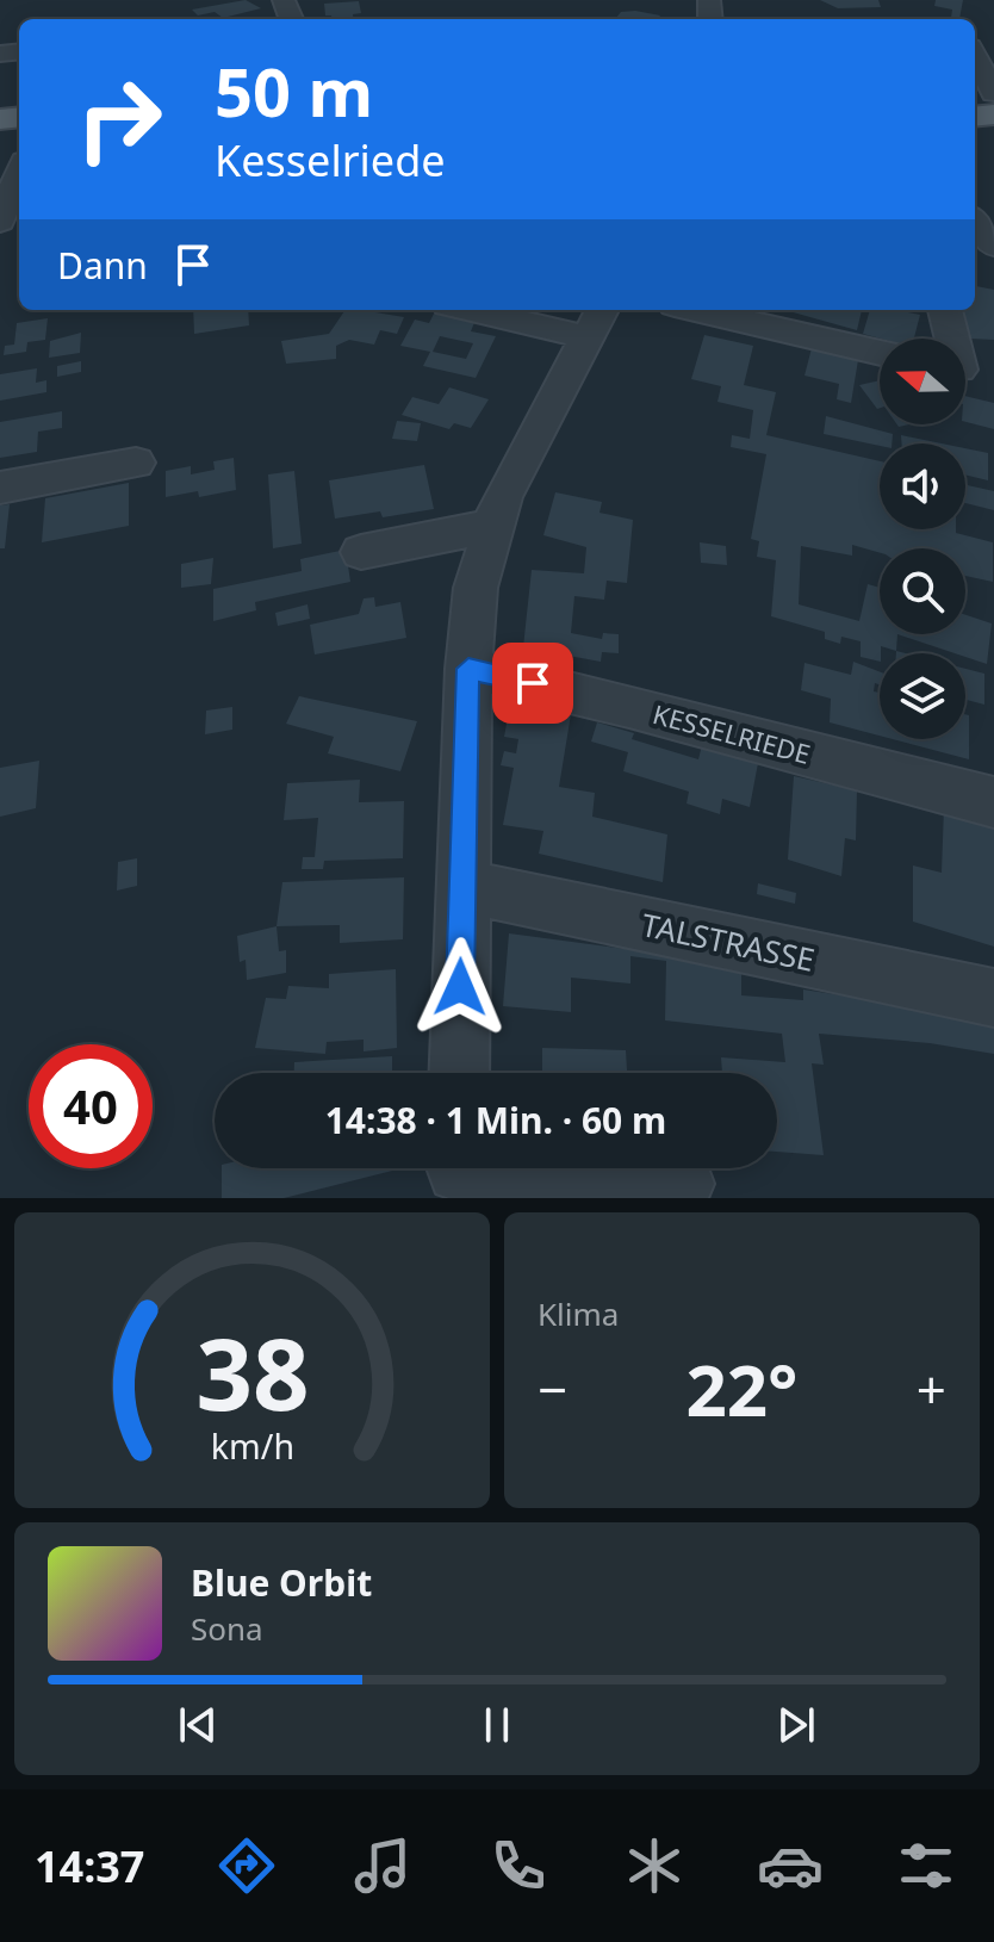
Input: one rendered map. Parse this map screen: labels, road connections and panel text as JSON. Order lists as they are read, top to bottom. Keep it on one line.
{"streets":{"street":["KESSELRIEDE","TALSTRASSE"]},"north":"left","page":{"turn":["50 m","Kesselriede"],"then":"Dann","limit":"40","trip":"14:38 · 1 Min. · 60 m","tile":"Klima","heat":["−","22°","+"],"song":["Blue Orbit","Sona"],"tabs":"14:37","gauge":["38","km/h"]}}
